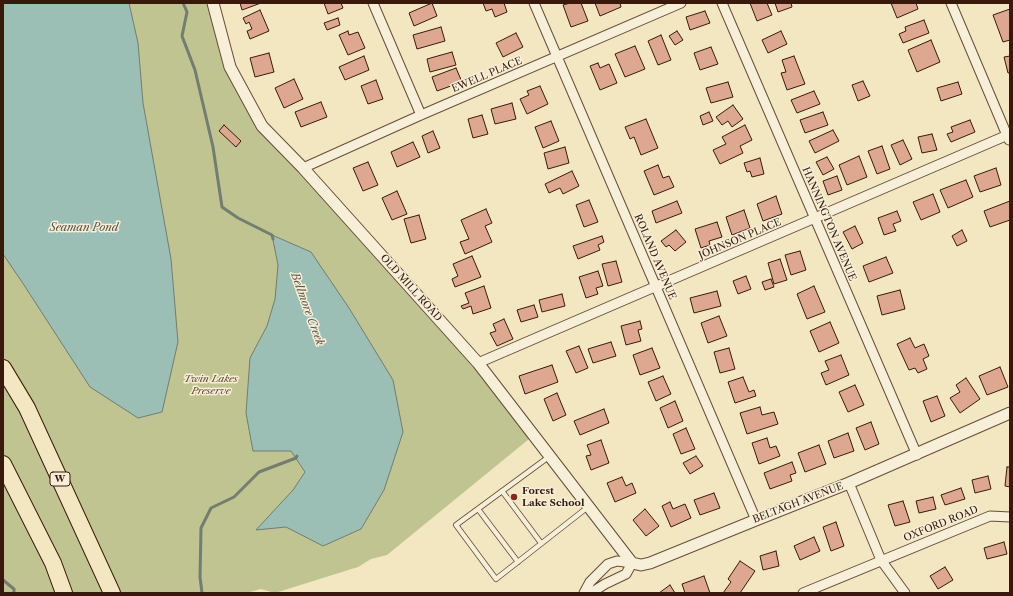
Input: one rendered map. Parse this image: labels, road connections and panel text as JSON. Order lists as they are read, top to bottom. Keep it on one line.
{"streets":{"highway":["W"],"street":["EWELL PLACE","HANNINGTON AVENUE","JOHNSON PLACE","ROLAND AVENUE","OLD MILL ROAD","BELTAGH AVENUE","OXFORD ROAD"]},"crossings":[["EWELL PLACE","ROLAND AVENUE"],["EWELL PLACE","OLD MILL ROAD"],["HANNINGTON AVENUE","JOHNSON PLACE"],["HANNINGTON AVENUE","BELTAGH AVENUE"],["JOHNSON PLACE","ROLAND AVENUE"],["JOHNSON PLACE","OLD MILL ROAD"],["ROLAND AVENUE","BELTAGH AVENUE"],["OLD MILL ROAD","BELTAGH AVENUE"]],"water":["Seaman Pond","Bellmore Creek"],"parks":["Twin Lakes Preserve"],"places":["Forest Lake School"]}
